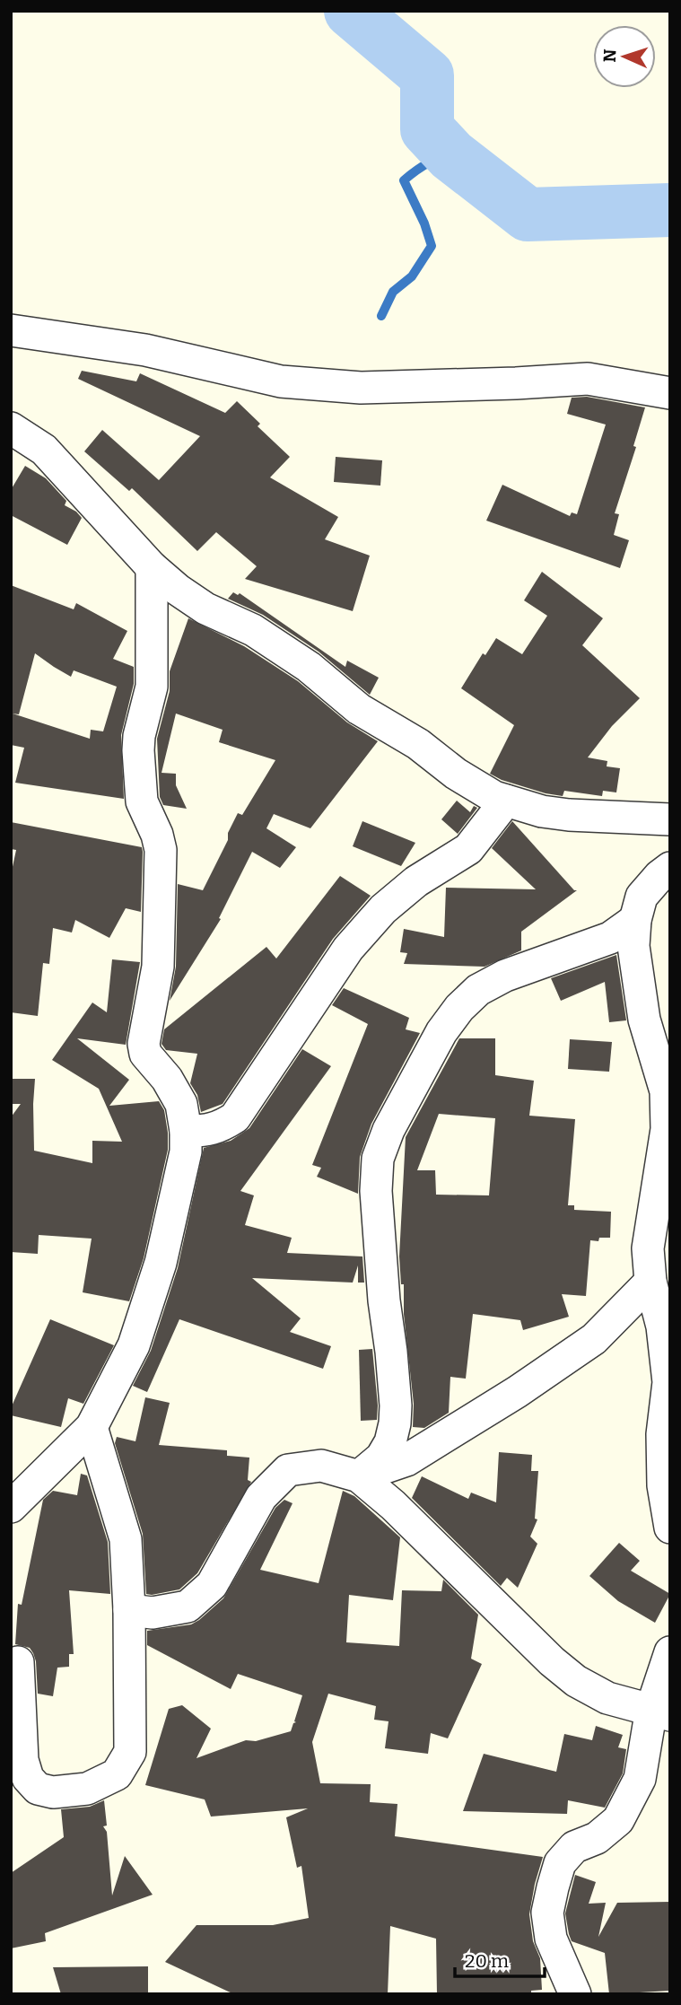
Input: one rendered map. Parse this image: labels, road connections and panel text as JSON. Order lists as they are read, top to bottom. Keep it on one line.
{"scale_bar":"20 m","north":"left"}
